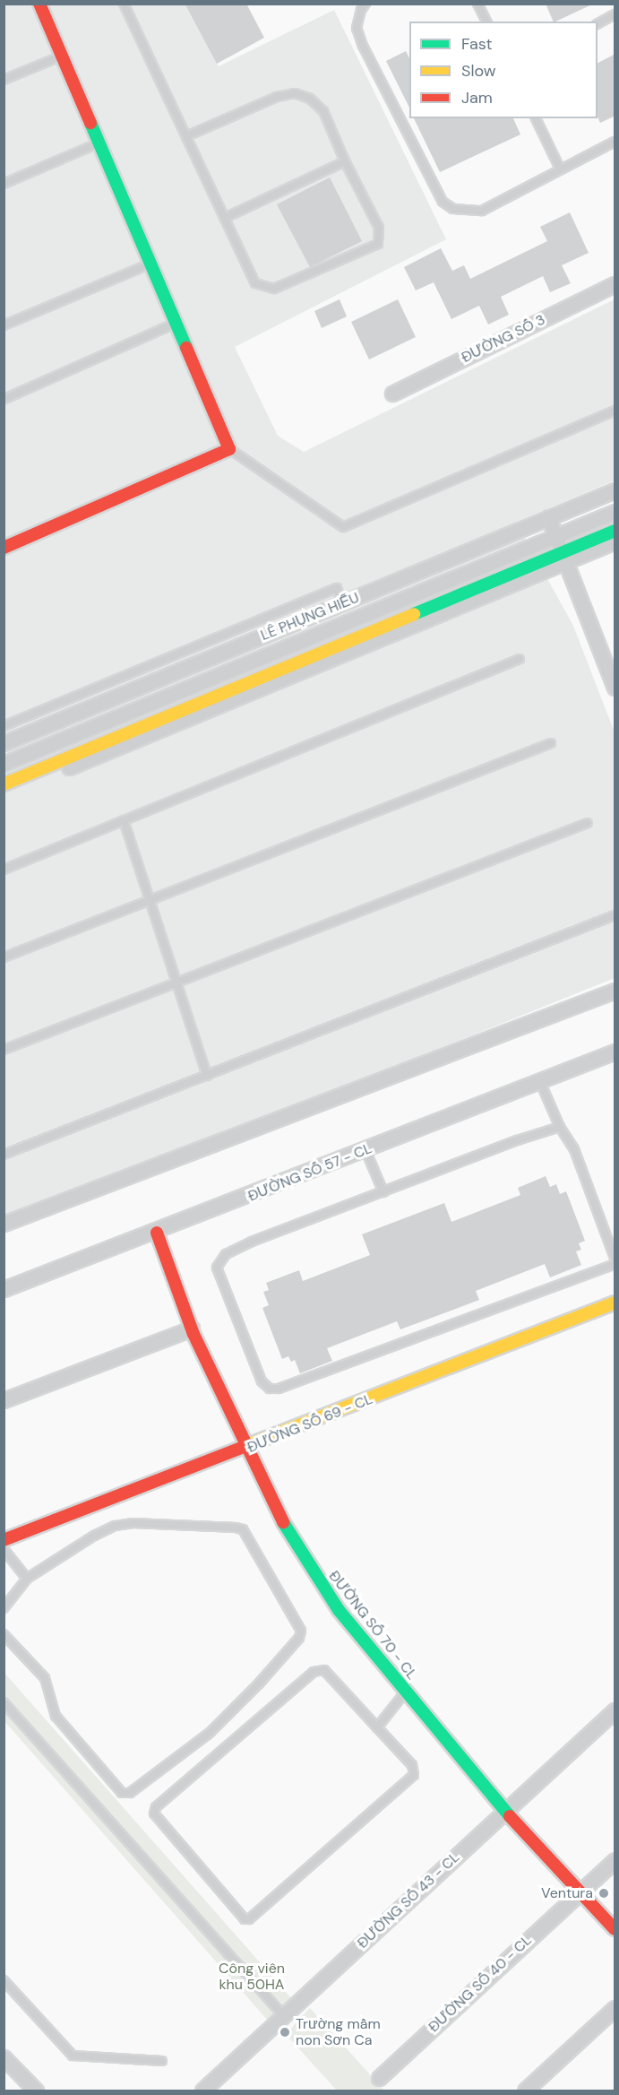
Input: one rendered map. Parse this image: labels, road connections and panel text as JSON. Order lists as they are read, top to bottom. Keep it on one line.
{"streets":{"street":["ĐƯỜNG SỐ 3","LÊ PHỤNG HIỂU","ĐƯỜNG SỐ 57 - CL","ĐƯỜNG SỐ 69 - CL","ĐƯỜNG SỐ 70 - CL","ĐƯỜNG SỐ 43 - CL","ĐƯỜNG SỐ 40 - CL"]},"crossings":[["ĐƯỜNG SỐ 57 - CL","ĐƯỜNG SỐ 70 - CL"],["ĐƯỜNG SỐ 69 - CL","ĐƯỜNG SỐ 70 - CL"],["ĐƯỜNG SỐ 70 - CL","ĐƯỜNG SỐ 43 - CL"],["ĐƯỜNG SỐ 70 - CL","ĐƯỜNG SỐ 40 - CL"]],"parks":["Công viên khu 50HA"],"places":["Ventura","Trường mầm non Sơn Ca"],"legend":["Fast","Slow","Jam"]}
